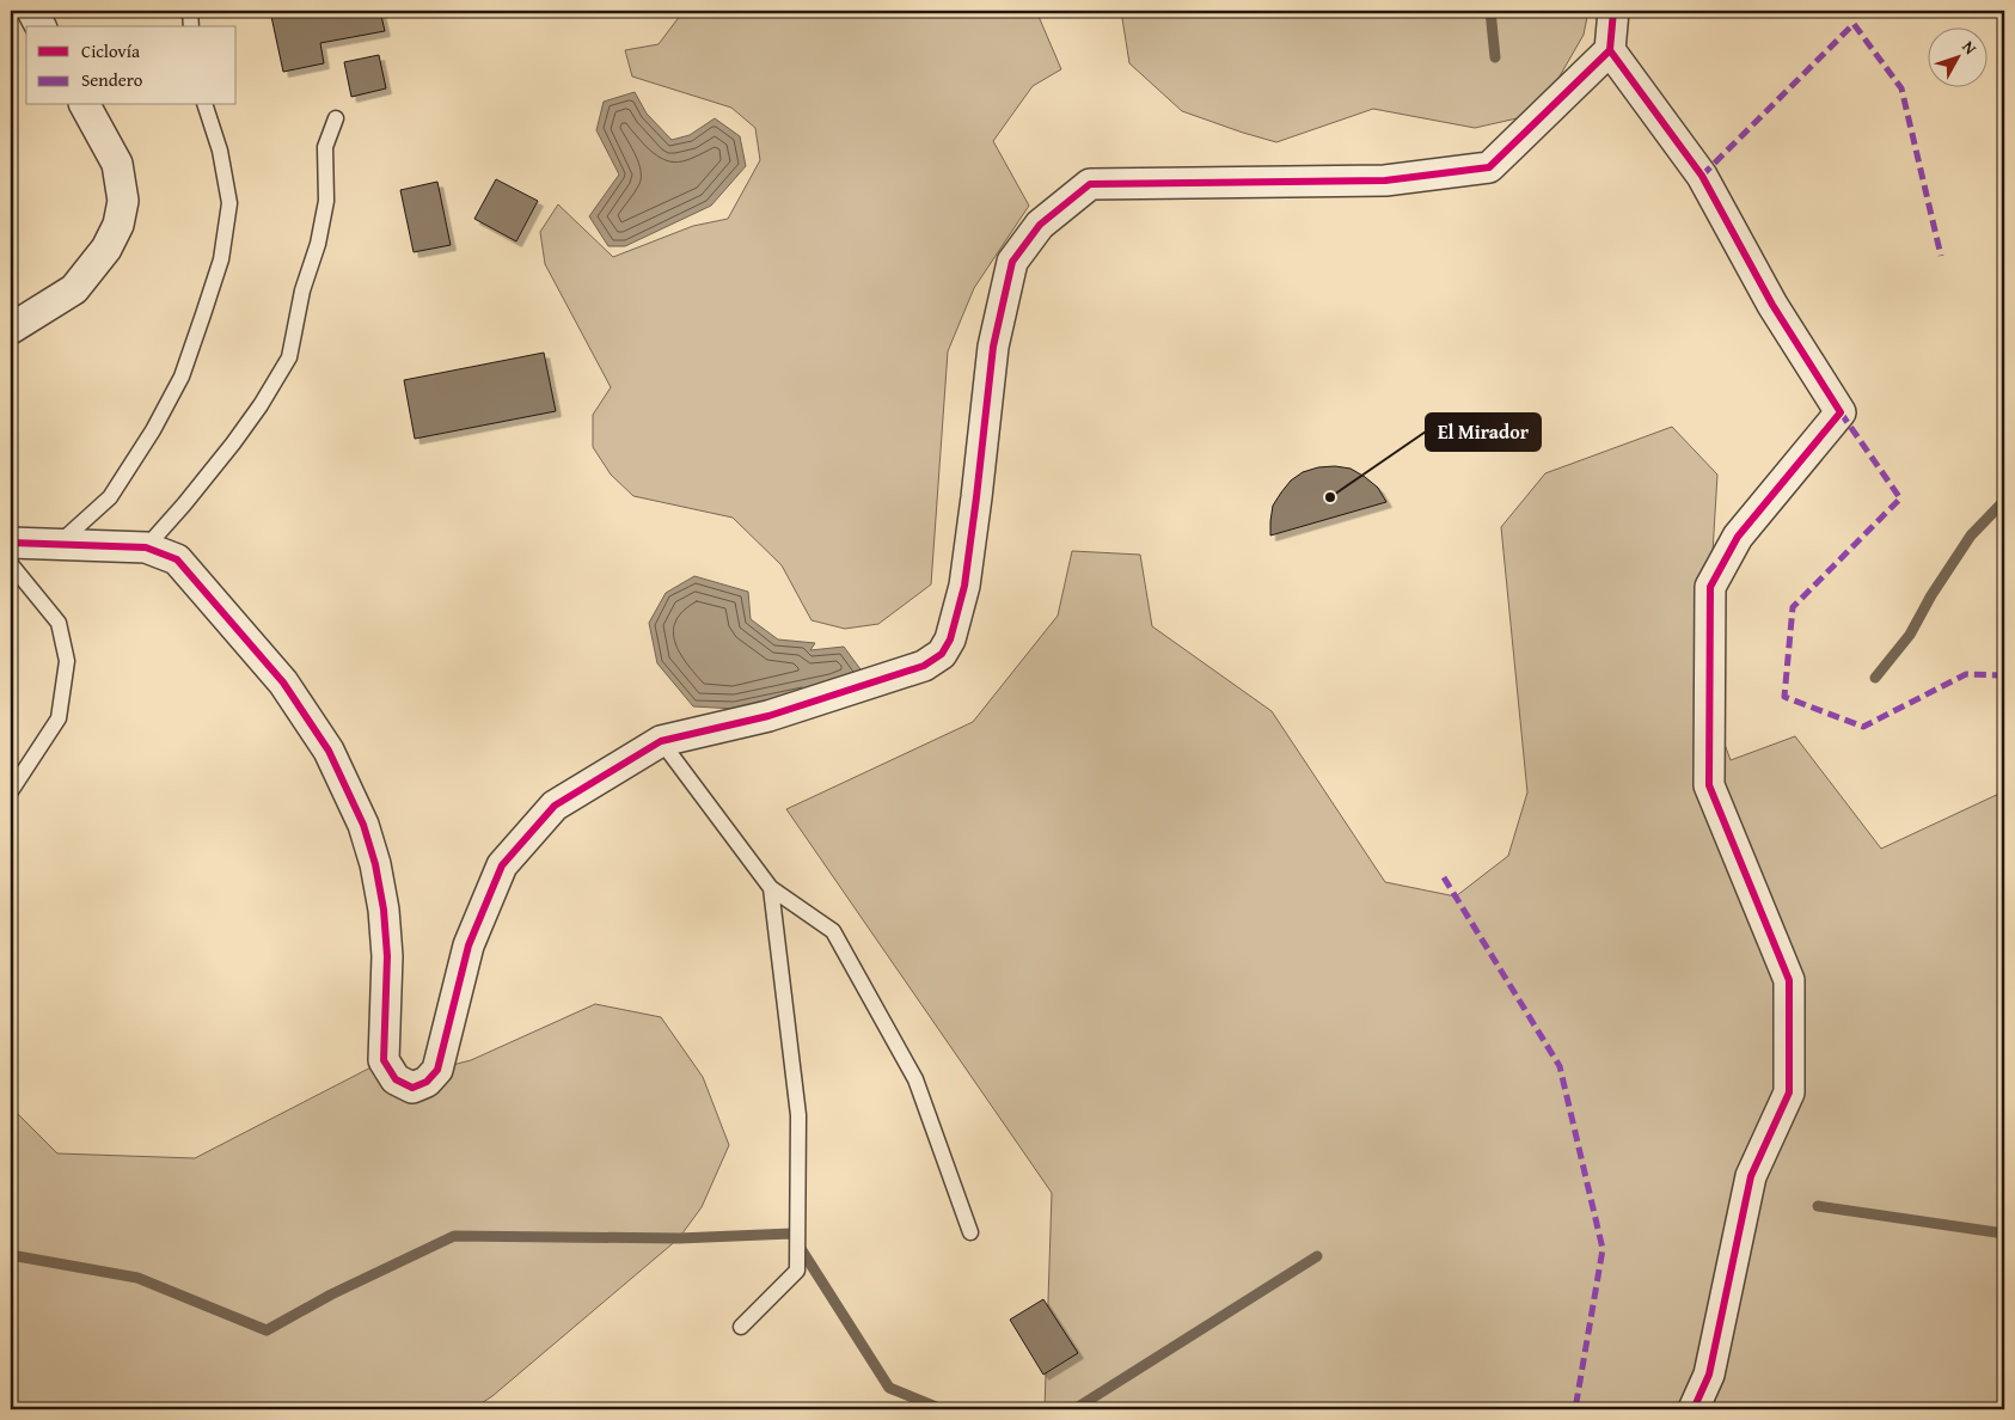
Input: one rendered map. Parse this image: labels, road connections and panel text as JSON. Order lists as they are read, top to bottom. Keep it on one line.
{"places":["El Mirador"],"legend":["Ciclovía","Sendero"],"north":"top right"}
